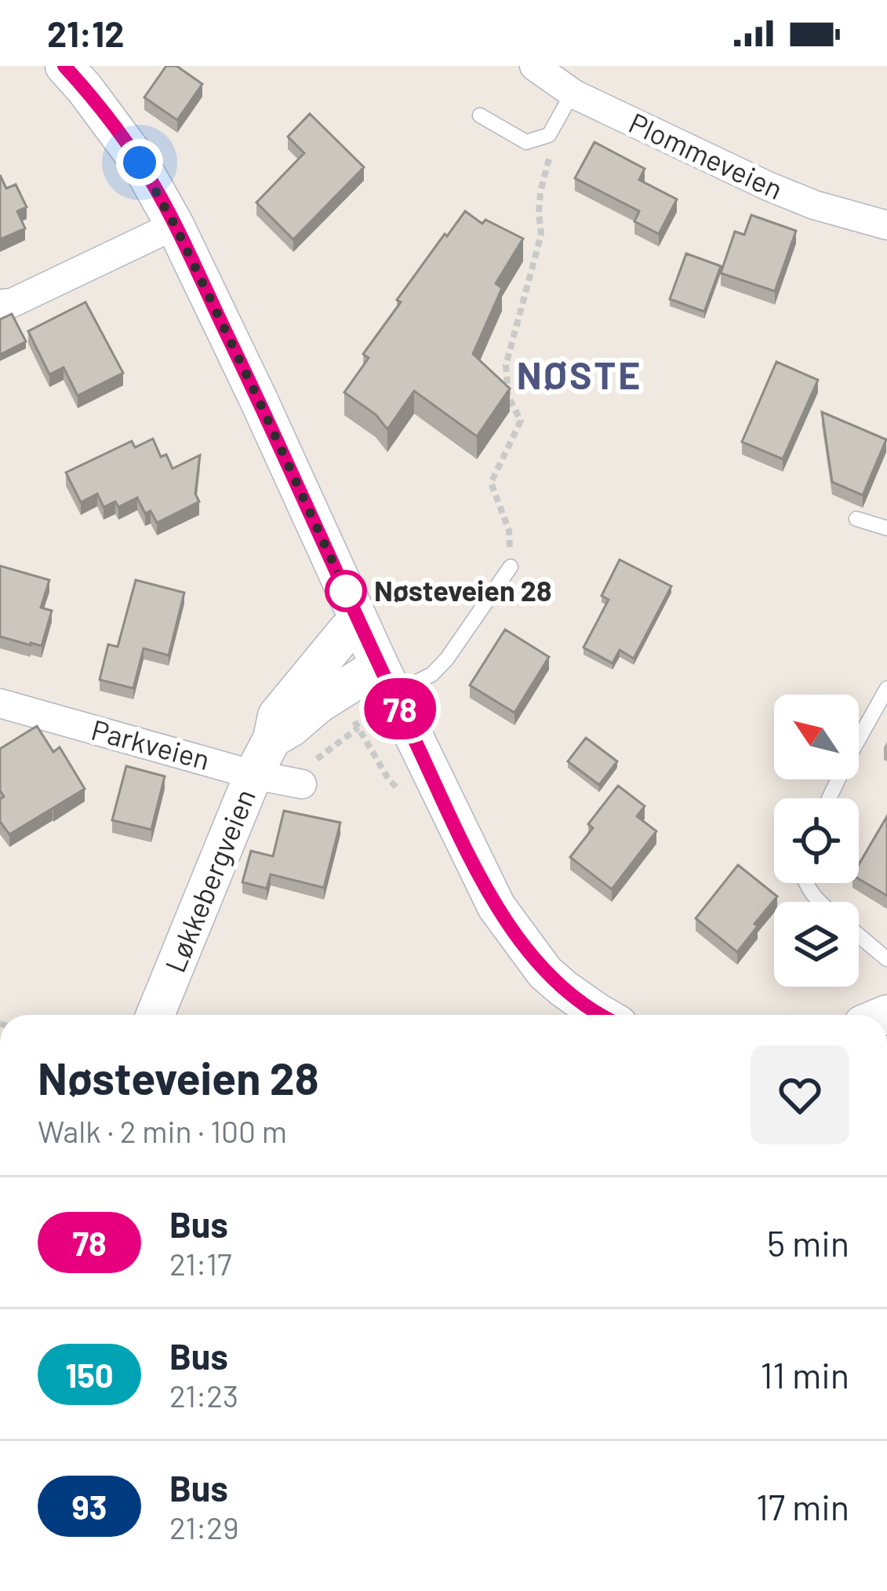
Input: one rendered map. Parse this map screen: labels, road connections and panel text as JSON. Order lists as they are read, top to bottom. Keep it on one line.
{"streets":{"main road":["Løkkebergveien"],"street":["Plommeveien","Parkveien"]},"crossings":[["Parkveien","Løkkebergveien"]],"districts":["NØSTE"],"places":["Nøsteveien 28"],"lines":["bus line 78"],"north":"top left","page":{"status":"21:12","on_map":"78","heading":["Nøsteveien 28","Walk · 2 min · 100 m"],"list":[{"mark":"78","name":"Bus","note":"21:17","value":"5 min"},{"mark":"150","name":"Bus","note":"21:23","value":"11 min"},{"mark":"93","name":"Bus","note":"21:29","value":"17 min"}]}}
